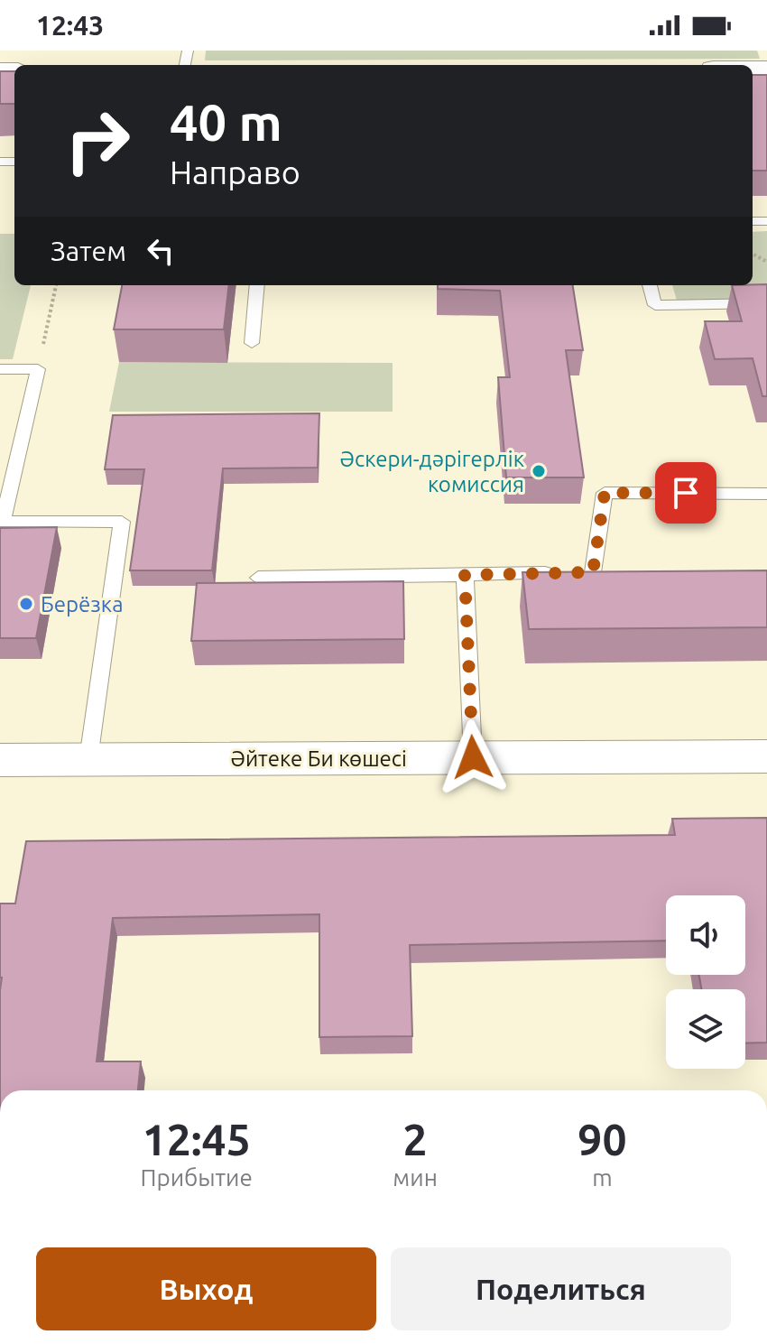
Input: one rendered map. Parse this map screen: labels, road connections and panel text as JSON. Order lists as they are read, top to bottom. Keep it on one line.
{"streets":{"street":["Әйтеке Би көшесі"]},"places":["Әскери-дәрігерлік комиссия","Берёзка"],"page":{"status":"12:43","turn":["40 m","Направо"],"then":"Затем","eta":["12:45","Прибытие","2","мин","90","m"],"buttons":["Выход","Поделиться"]}}
